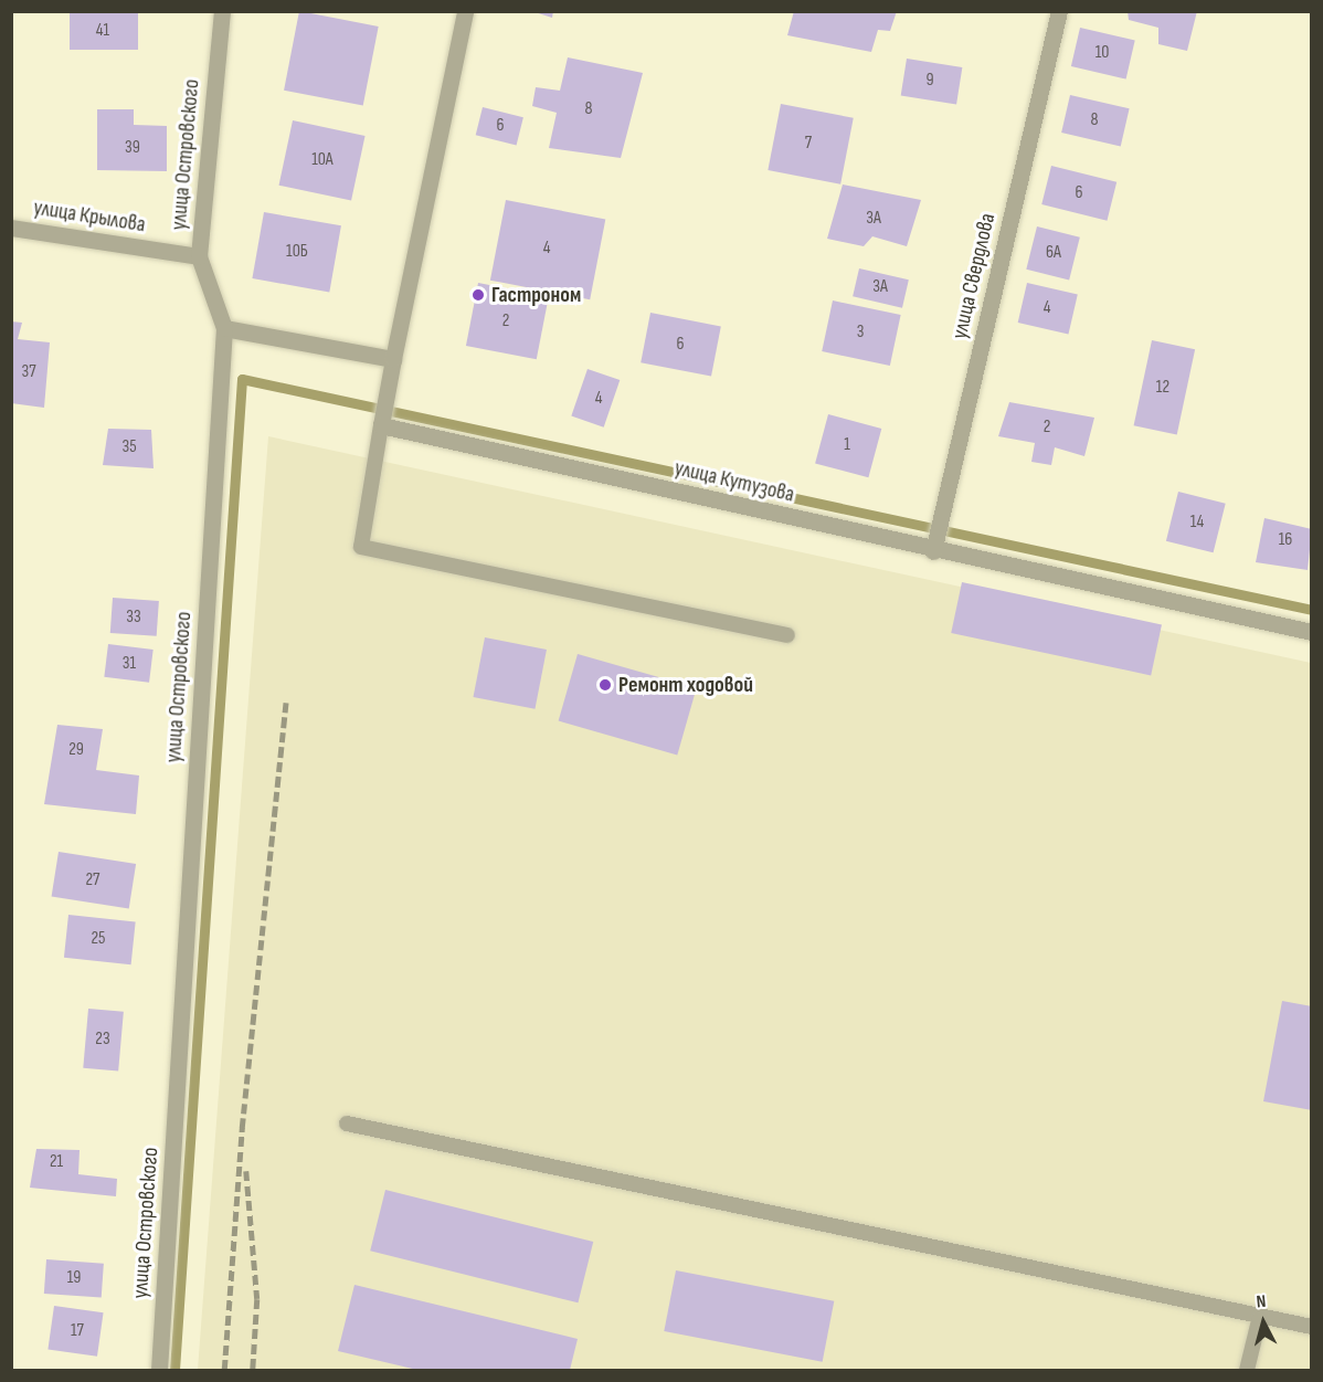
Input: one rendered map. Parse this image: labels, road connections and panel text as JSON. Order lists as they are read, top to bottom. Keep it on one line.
{"streets":{"street":["улица Островского","улица Крылова","улица Свердлова","улица Кутузова"]},"crossings":[["улица Островского","улица Крылова"],["улица Свердлова","улица Кутузова"]],"places":["Гастроном","Ремонт ходовой"],"house_numbers":["41","10","9","8","8","6","7","39","10А","6","3А","4","10Б","6А","3А","4","2","3","6","37","12","4","2","1","35","14","16","33","31","29","27","25","23","21","19","17"],"north":"top"}
